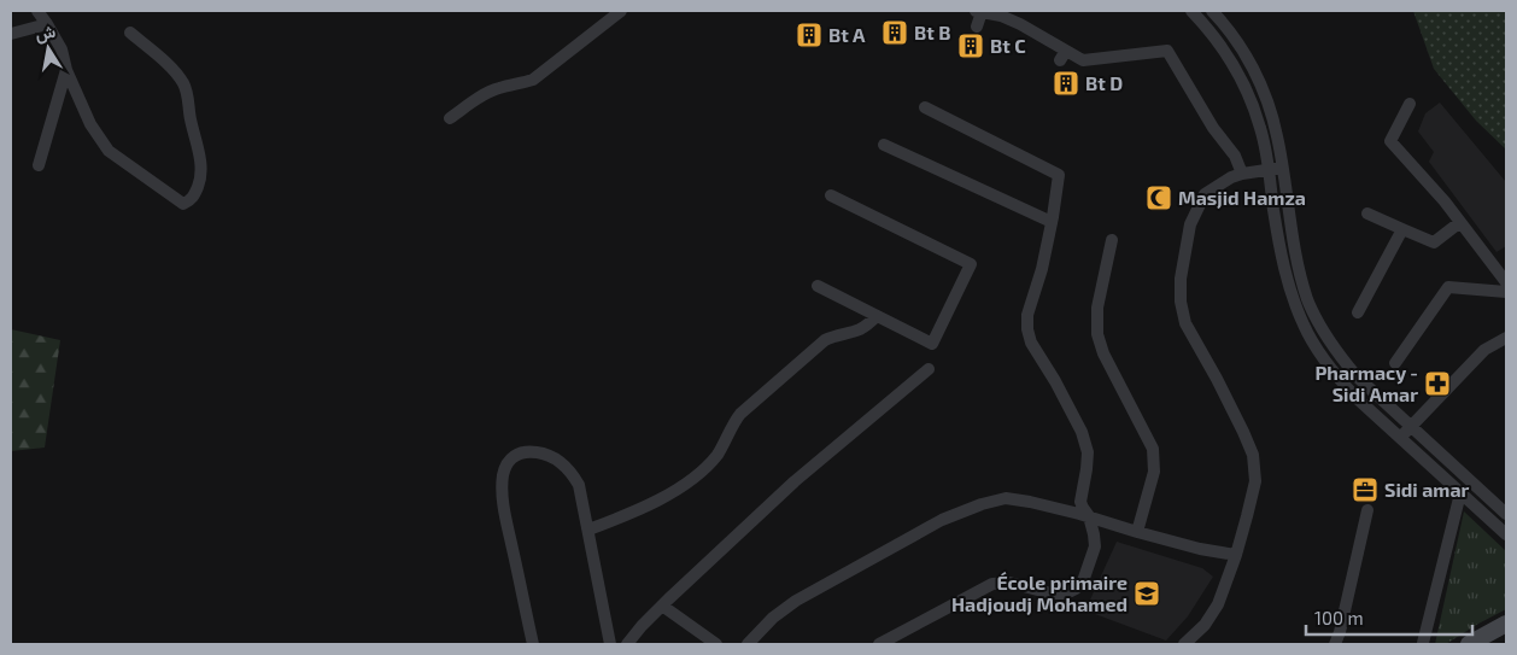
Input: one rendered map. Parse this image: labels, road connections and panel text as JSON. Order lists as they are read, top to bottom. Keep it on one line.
{"places":{"building":["Bt B","Bt A","Bt C","Bt D"],"mosque":["Masjid Hamza"],"pharmacy":["Pharmacy - Sidi Amar"],"office":["Sidi amar"],"school or university":["École primaire Hadjoudj Mohamed"]},"scale_bar":"100 m","north":"top"}
